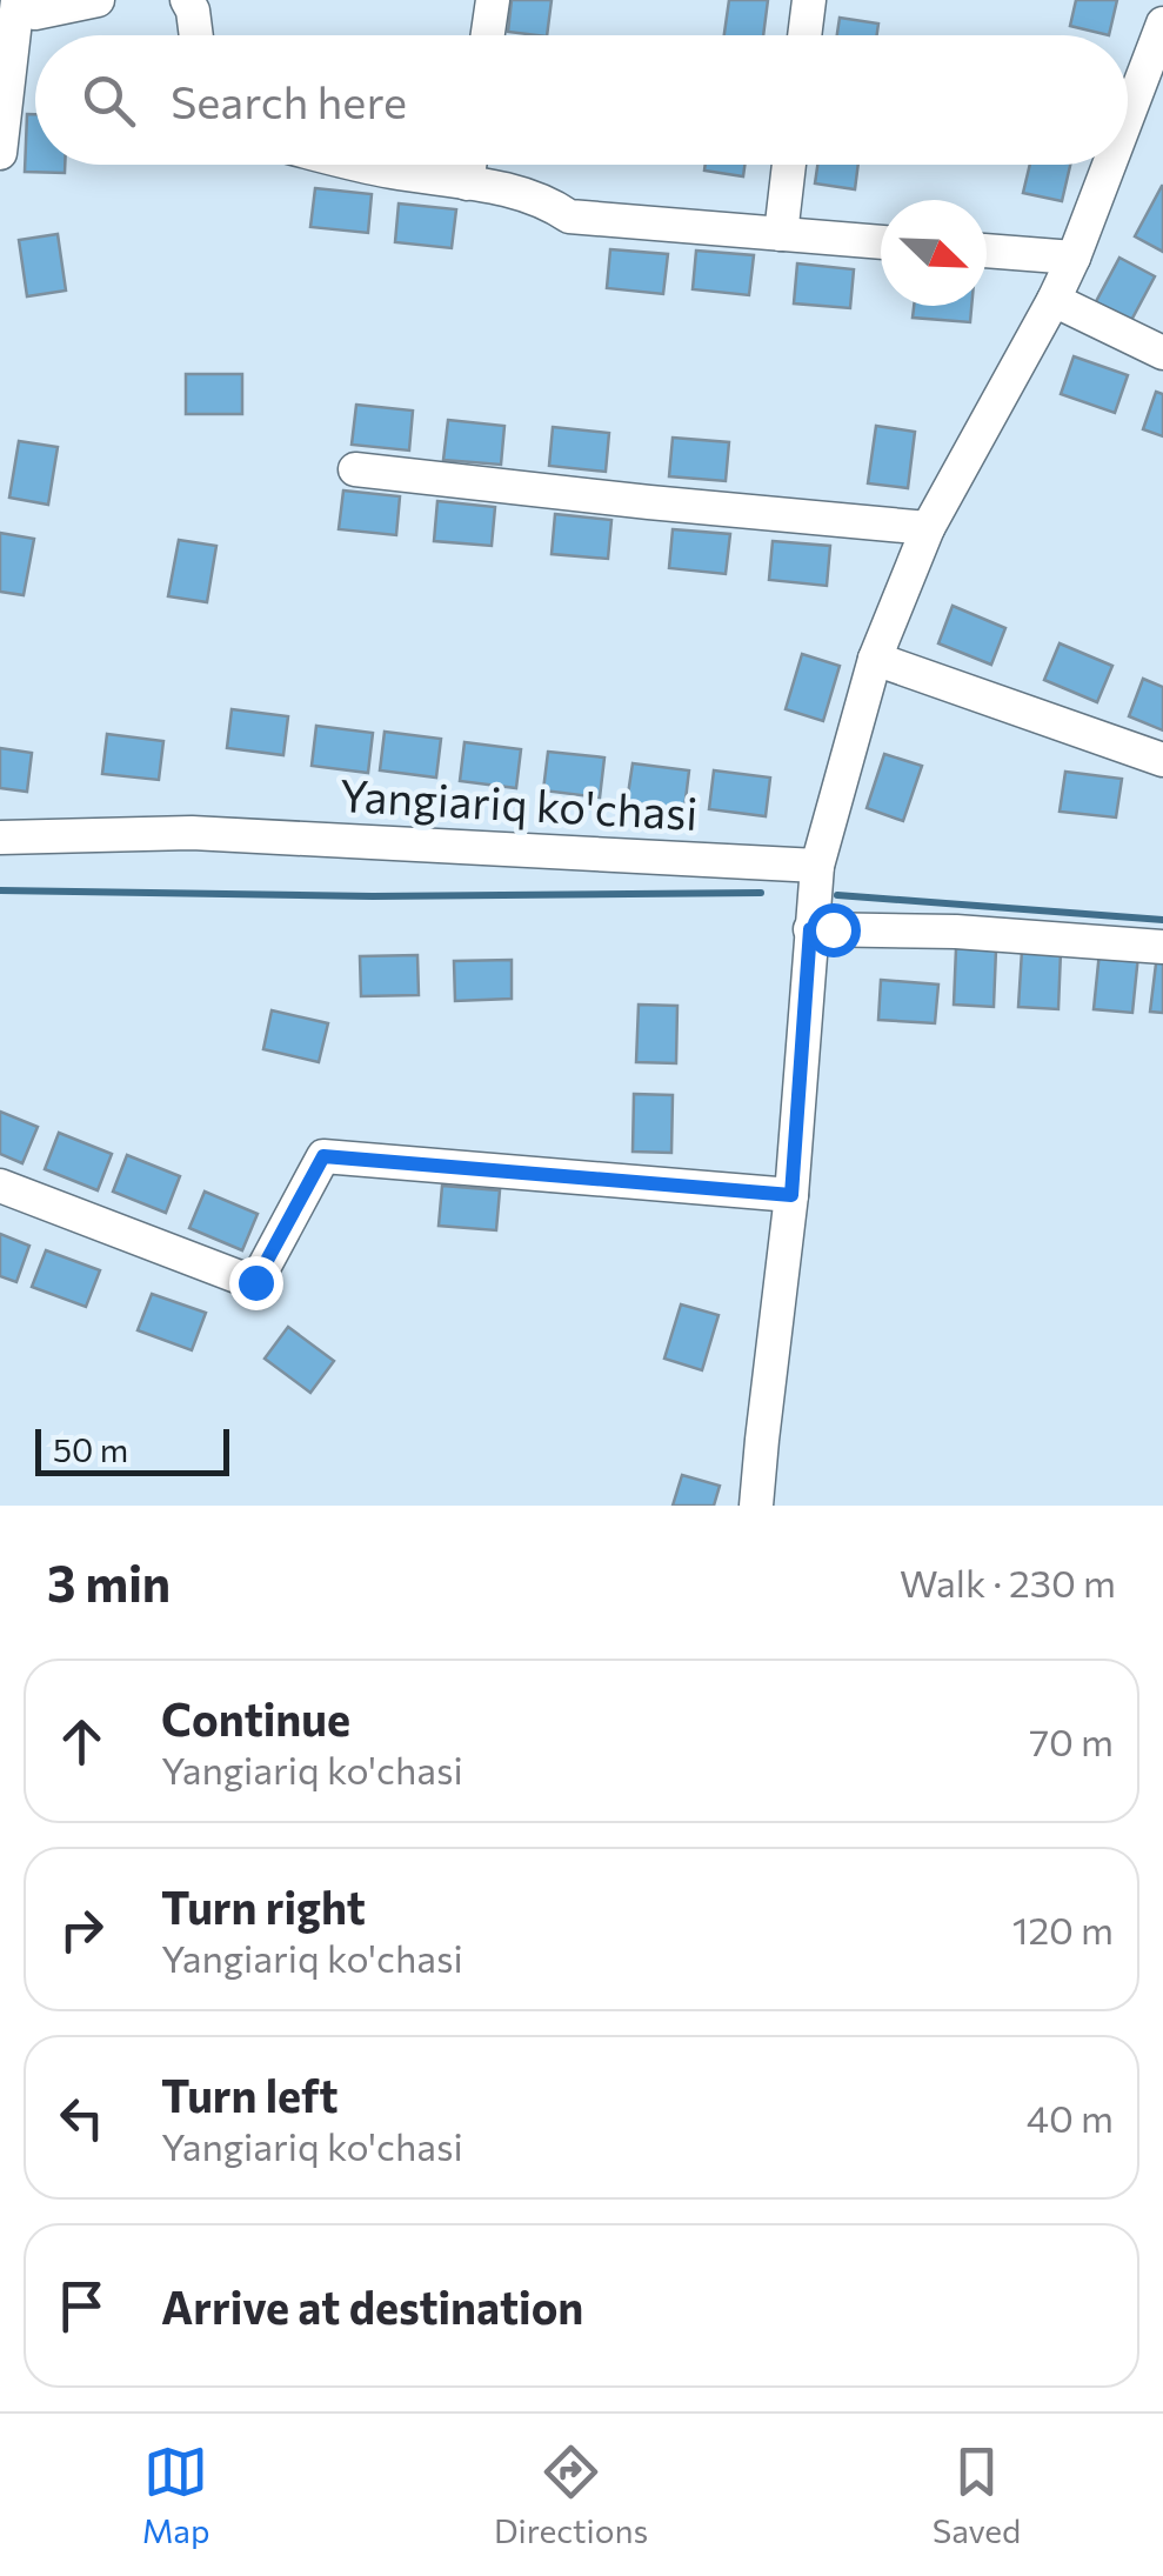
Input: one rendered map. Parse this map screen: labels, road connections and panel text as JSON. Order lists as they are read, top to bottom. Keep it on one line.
{"streets":{"street":["Yangiariq ko'chasi"]},"scale_bar":"50 m","north":"bottom right","page":{"search":"Search here","scale":"50 m","heading":["3 min","Walk · 230 m"],"list":[["Continue","Yangiariq ko'chasi","70 m"],["Turn right","Yangiariq ko'chasi","120 m"],["Turn left","Yangiariq ko'chasi","40 m"],"Arrive at destination"],"nav":["Map","Directions","Saved"]}}
